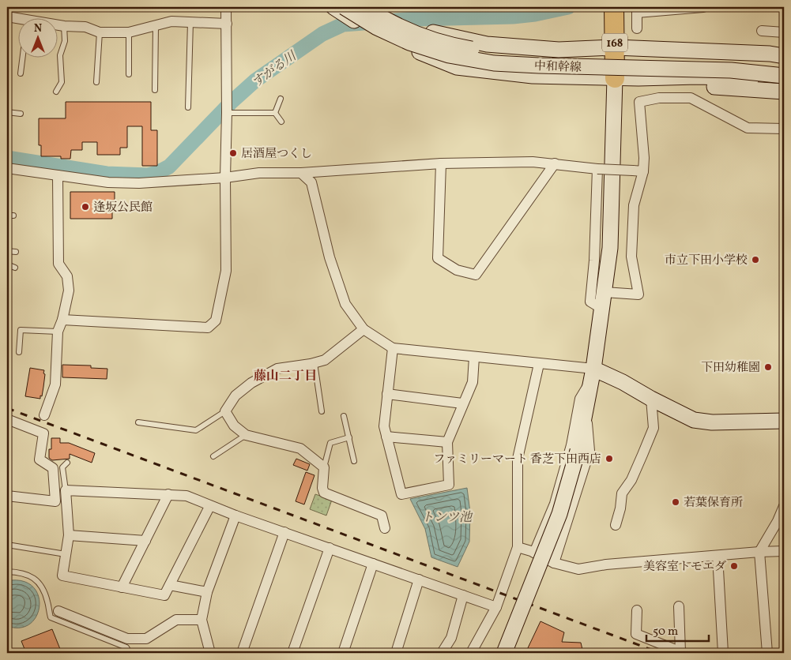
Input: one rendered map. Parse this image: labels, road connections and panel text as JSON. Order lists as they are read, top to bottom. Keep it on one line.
{"streets":{"highway":["168"],"main road":["中和幹線"]},"districts":["藤山二丁目"],"water":["すがる川","トンツ池"],"places":["居酒屋つくし","逢坂公民館","市立下田小学校","下田幼稚園","ファミリーマート 香芝下田西店","若葉保育所","美容室トモエダ"],"scale_bar":"50 m","north":"top"}
